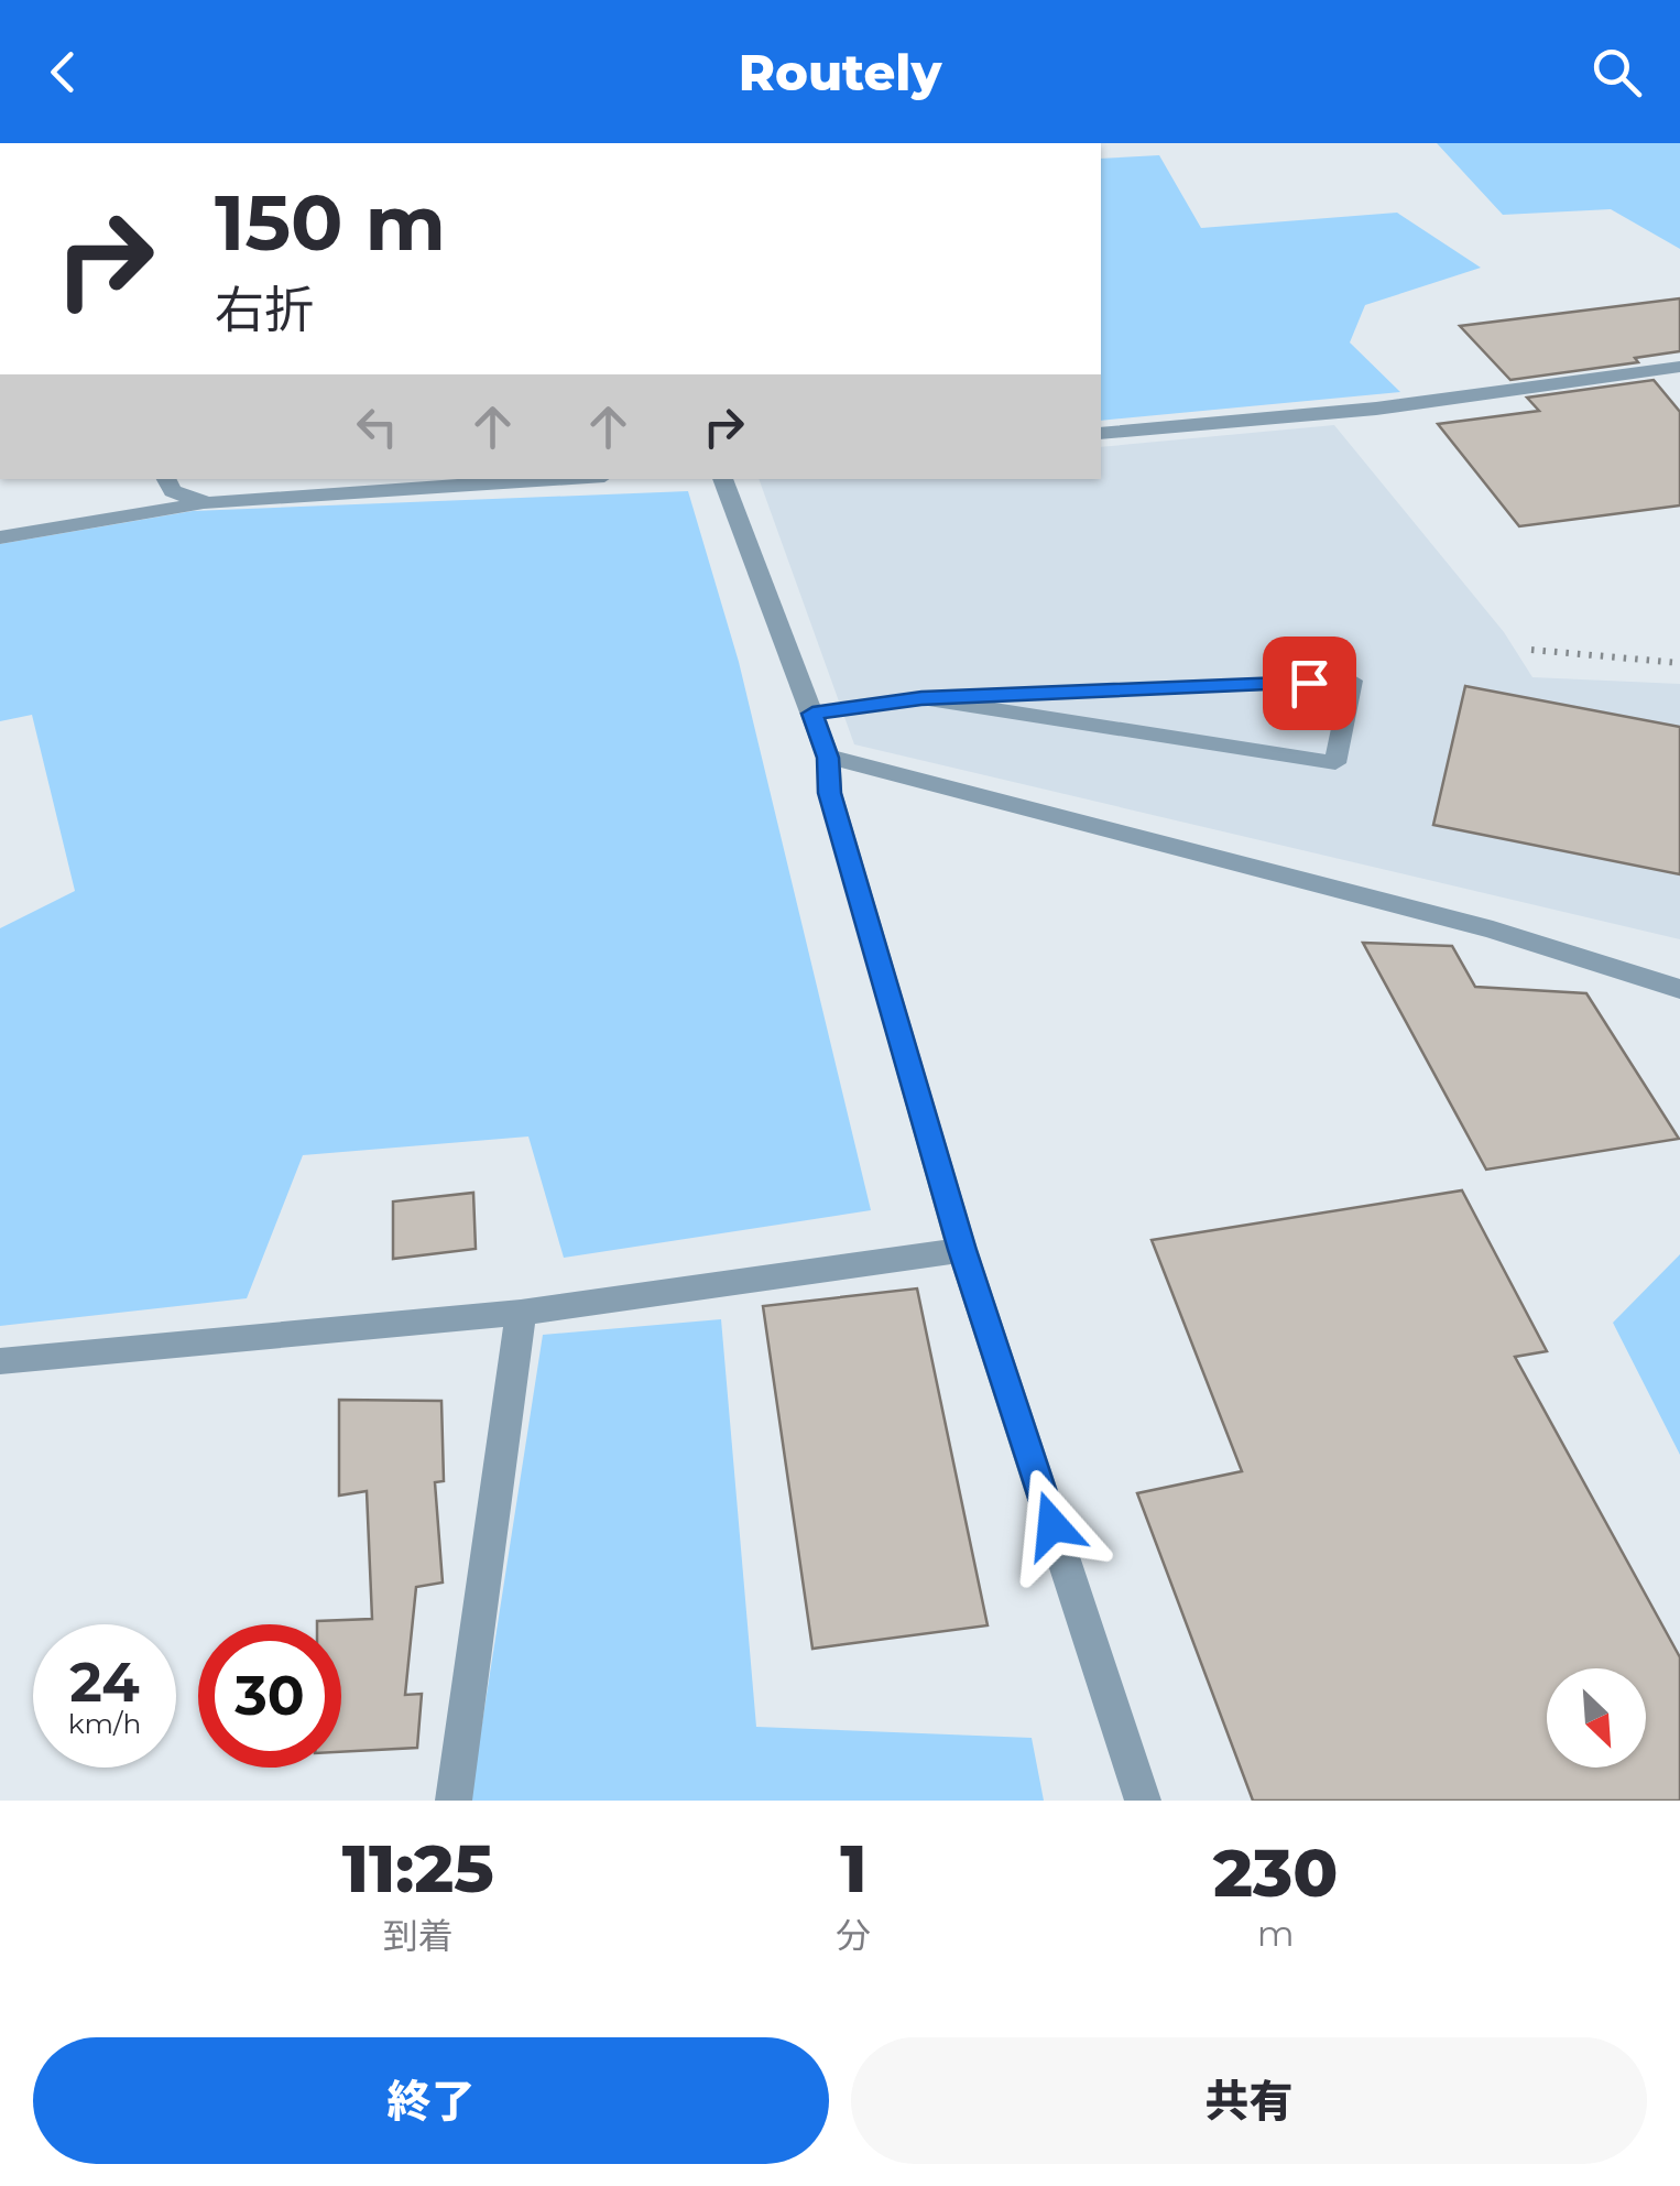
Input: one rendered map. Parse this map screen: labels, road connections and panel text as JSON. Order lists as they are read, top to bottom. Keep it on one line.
{"north":"bottom right","page":{"header":"Routely","turn":["150 m","右折"],"speed":"24 km/h","limit":"30","eta":["11:25","到着","1","分","230","m"],"buttons":["終了","共有"]}}
